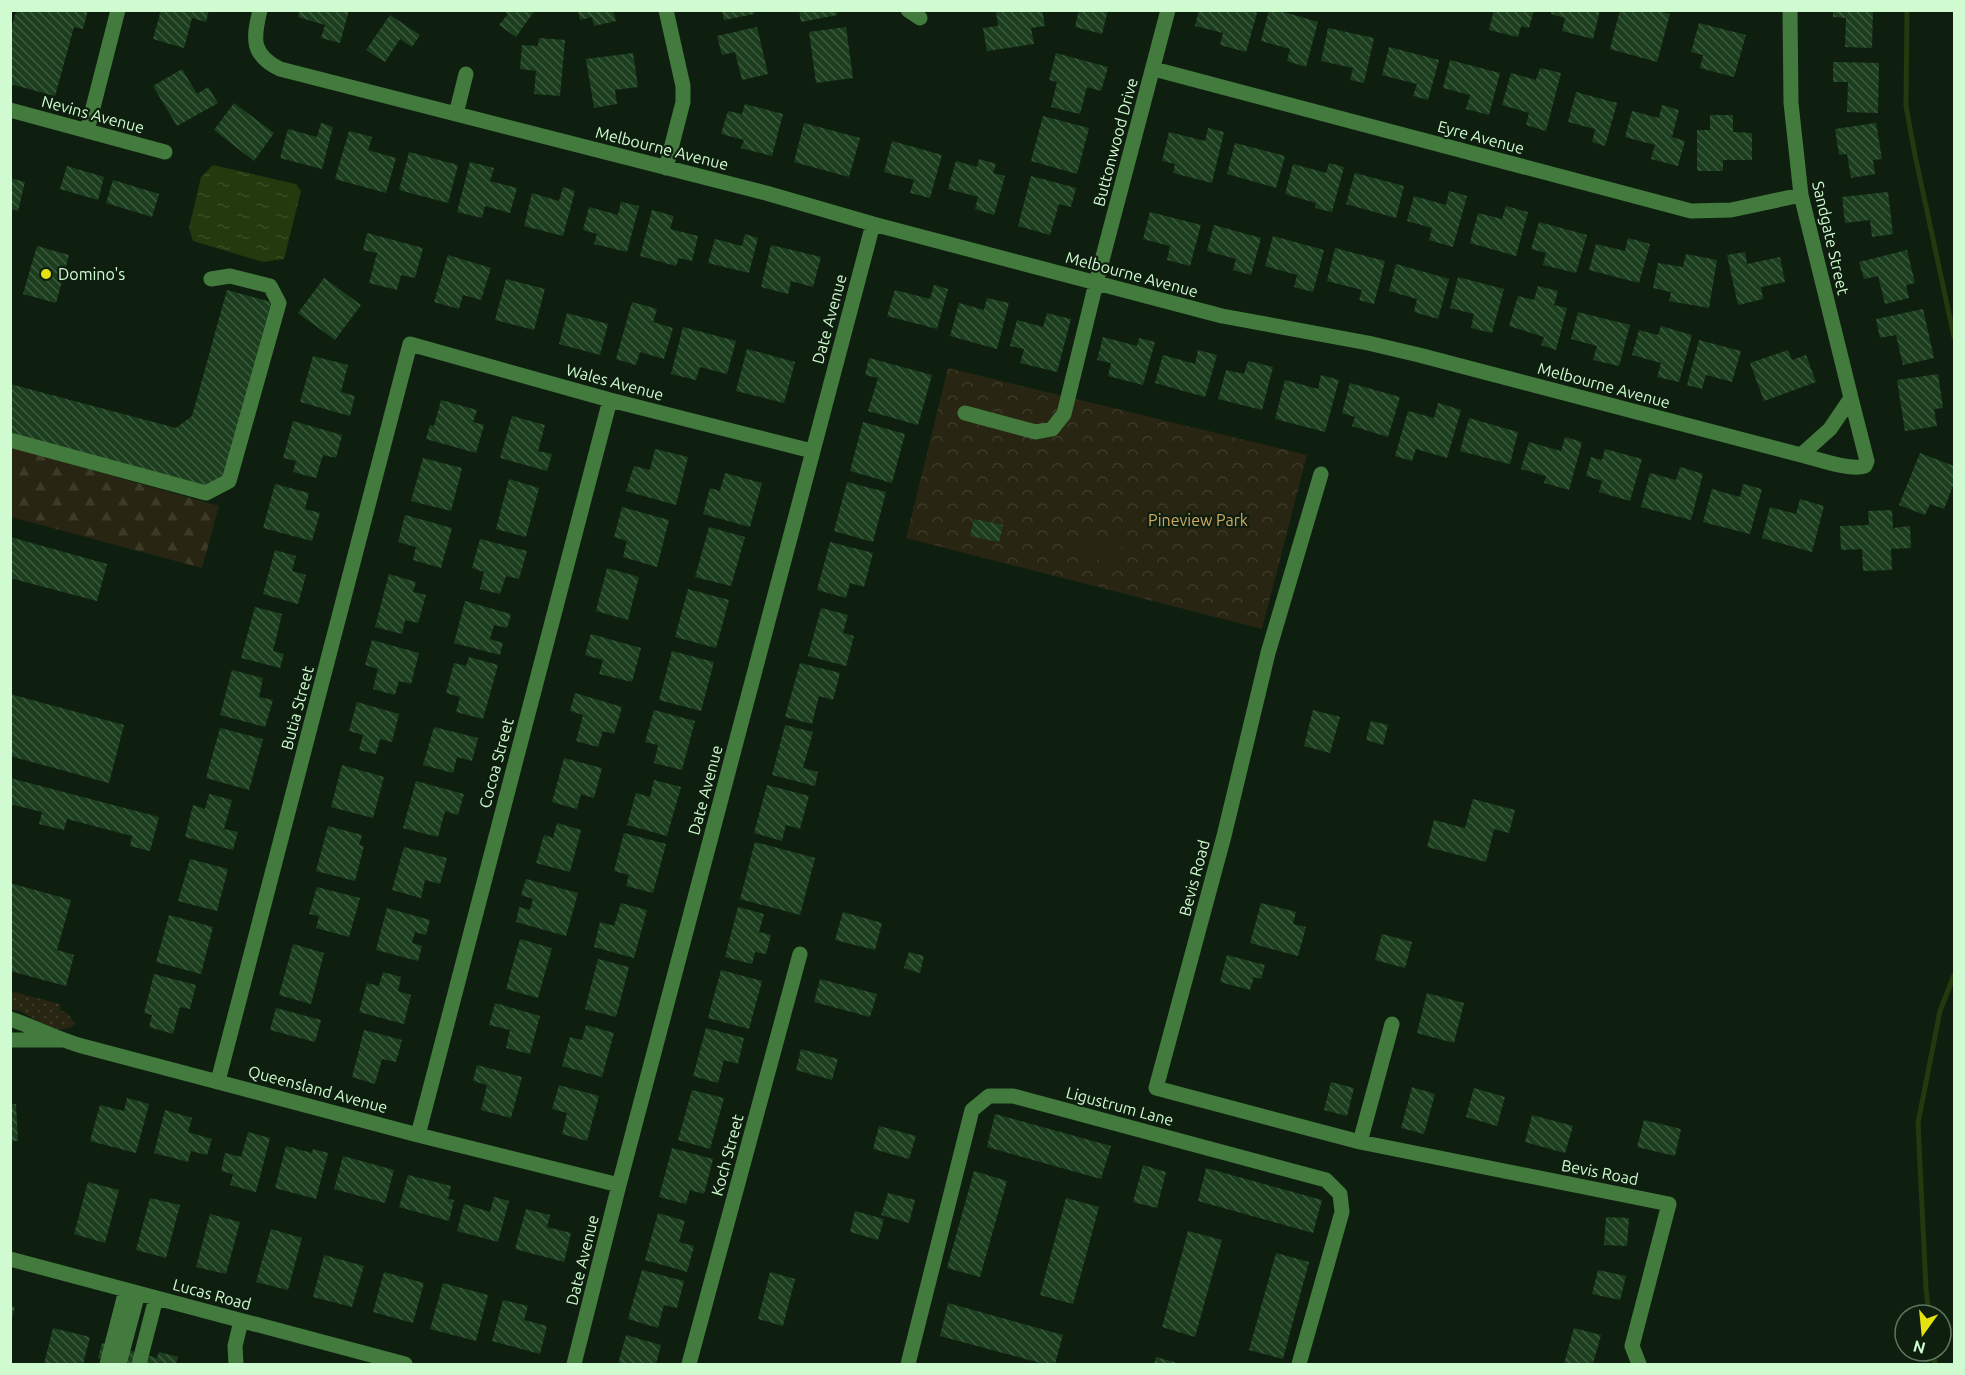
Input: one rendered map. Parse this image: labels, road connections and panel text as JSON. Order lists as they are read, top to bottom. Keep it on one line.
{"streets":{"street":["Nevins Avenue","Eyre Avenue","Buttonwood Drive","Melbourne Avenue","Sandgate Street","Date Avenue","Wales Avenue","Butia Street","Cocoa Street","Bevis Road","Queensland Avenue","Ligustrum Lane","Koch Street","Lucas Road"]},"crossings":[["Eyre Avenue","Buttonwood Drive"],["Eyre Avenue","Sandgate Street"],["Buttonwood Drive","Melbourne Avenue"],["Melbourne Avenue","Sandgate Street"],["Melbourne Avenue","Date Avenue"],["Date Avenue","Wales Avenue"],["Date Avenue","Queensland Avenue"],["Wales Avenue","Butia Street"],["Wales Avenue","Cocoa Street"],["Butia Street","Queensland Avenue"],["Cocoa Street","Queensland Avenue"]],"parks":["Pineview Park"],"places":["Domino's"],"north":"bottom"}
